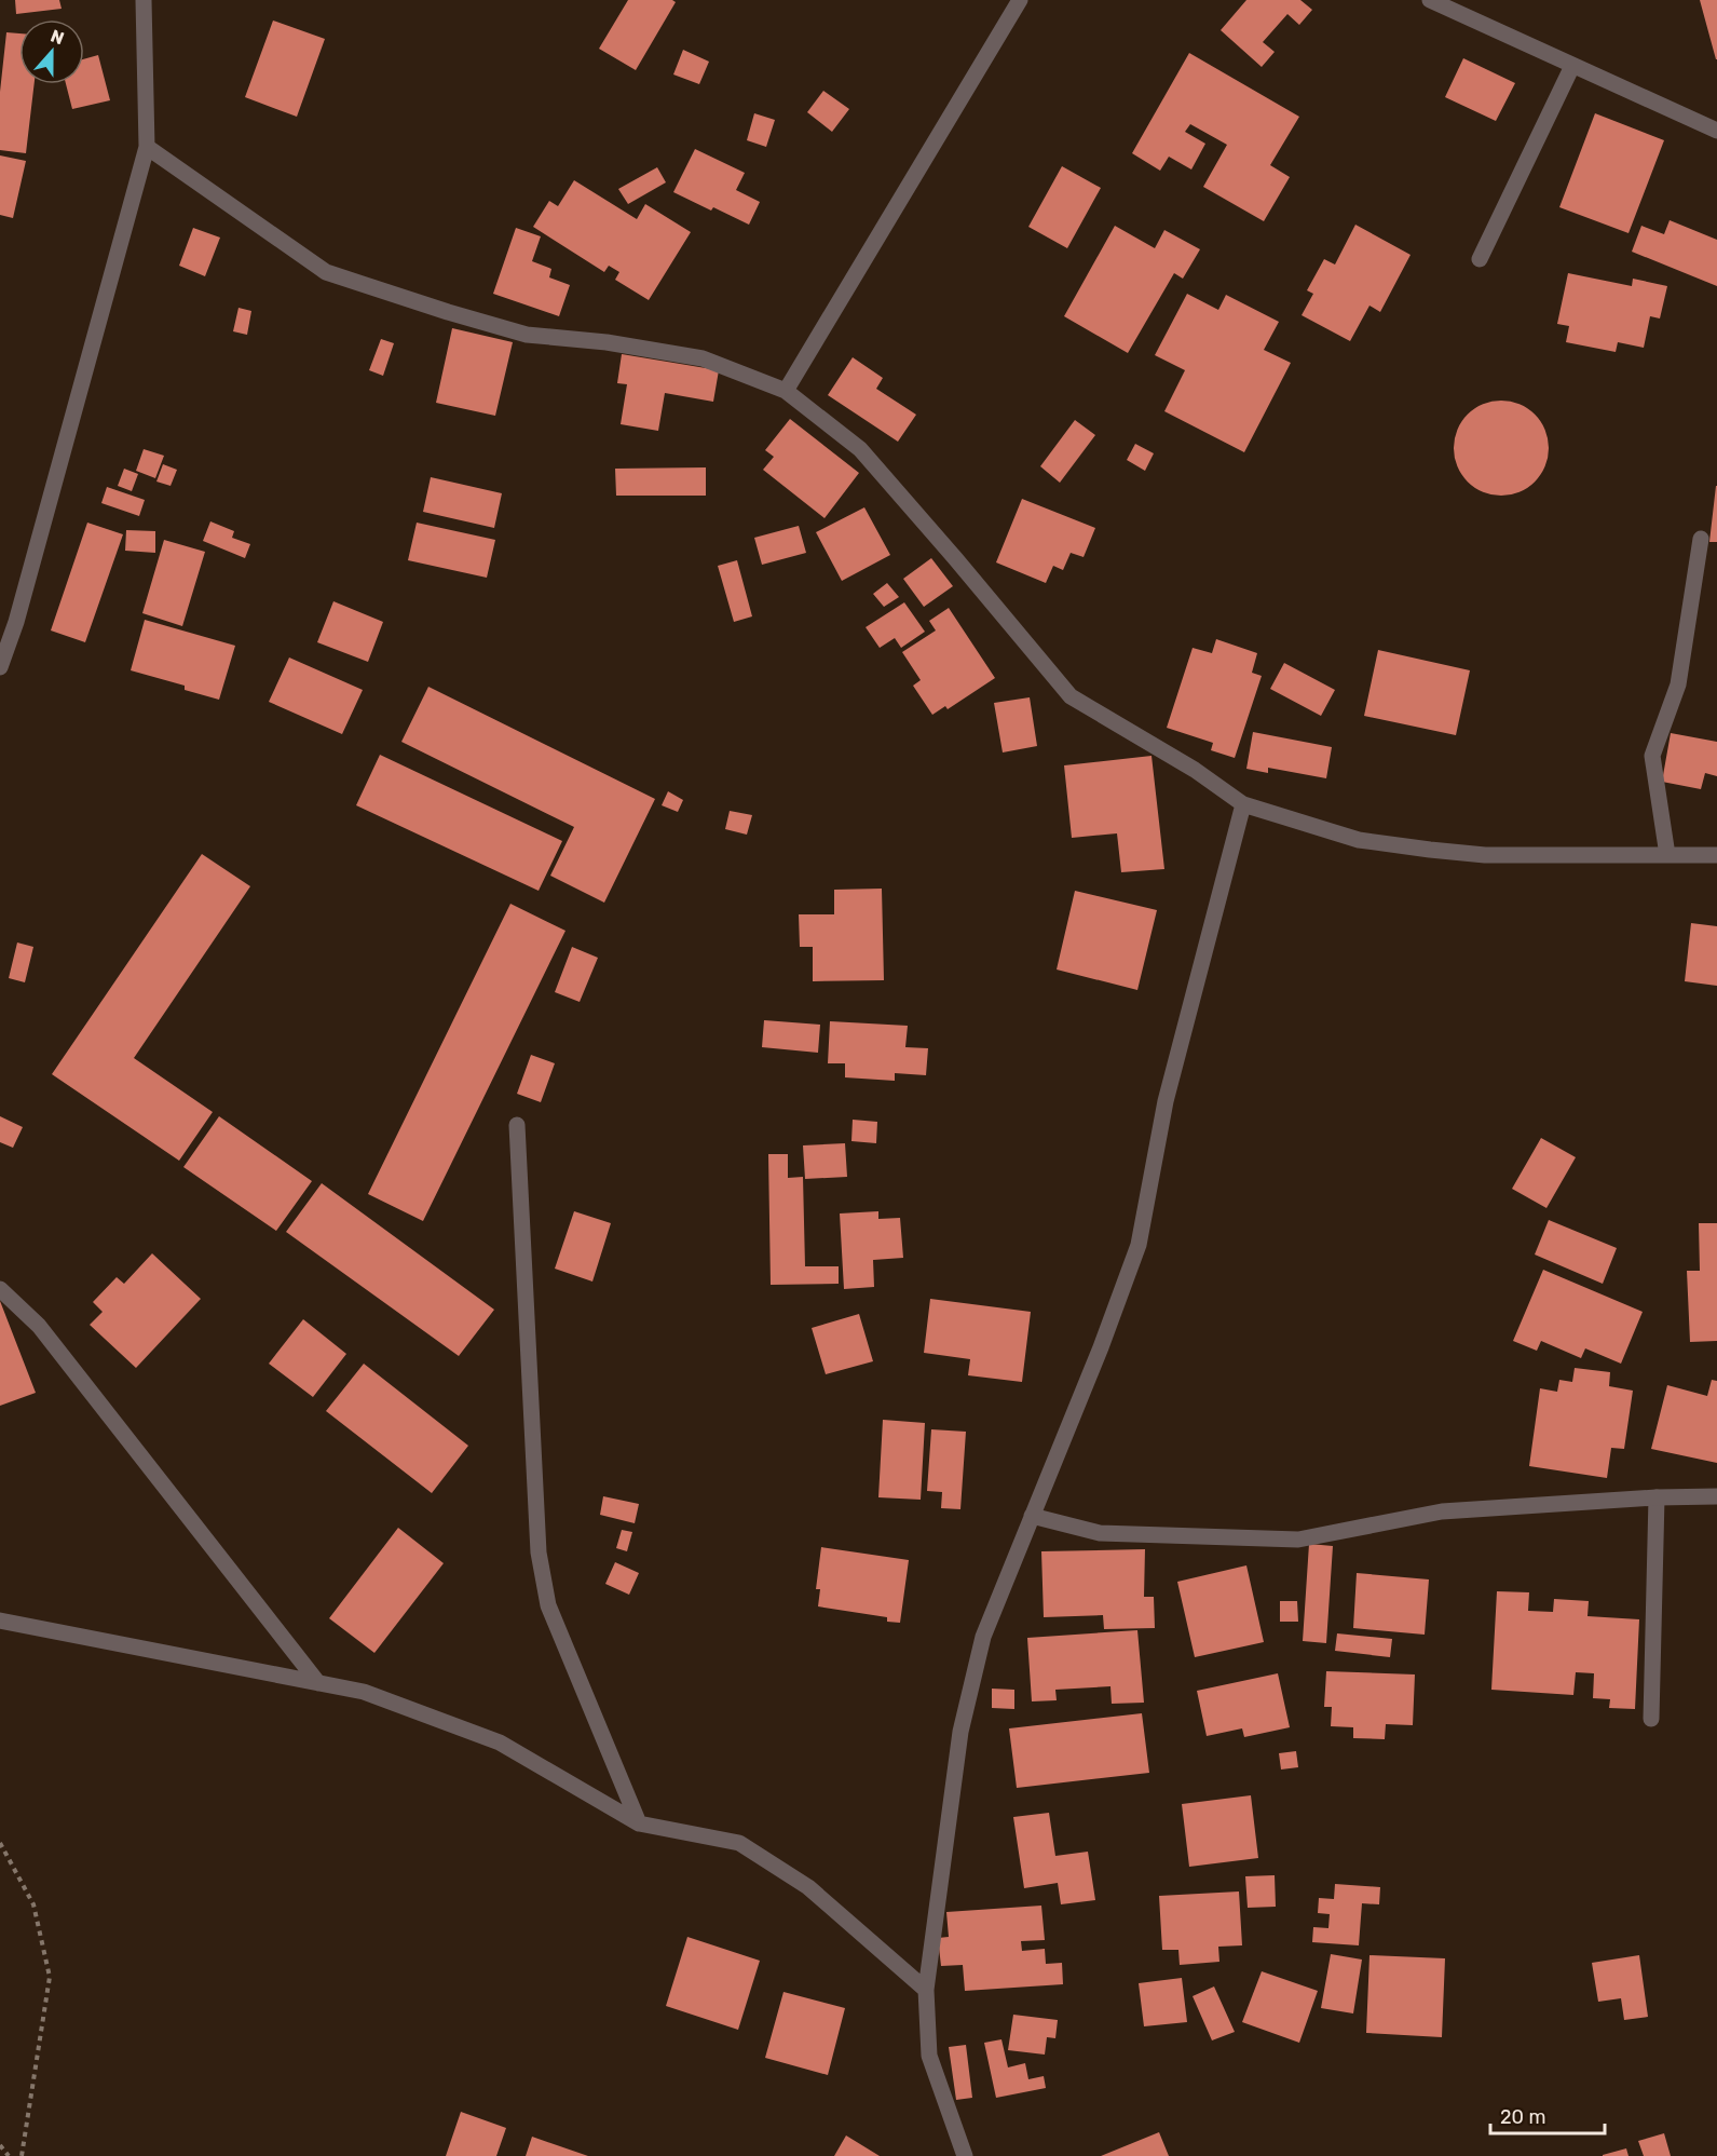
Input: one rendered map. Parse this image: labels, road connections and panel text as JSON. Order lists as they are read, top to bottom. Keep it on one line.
{"scale_bar":"20 m","north":"top"}
